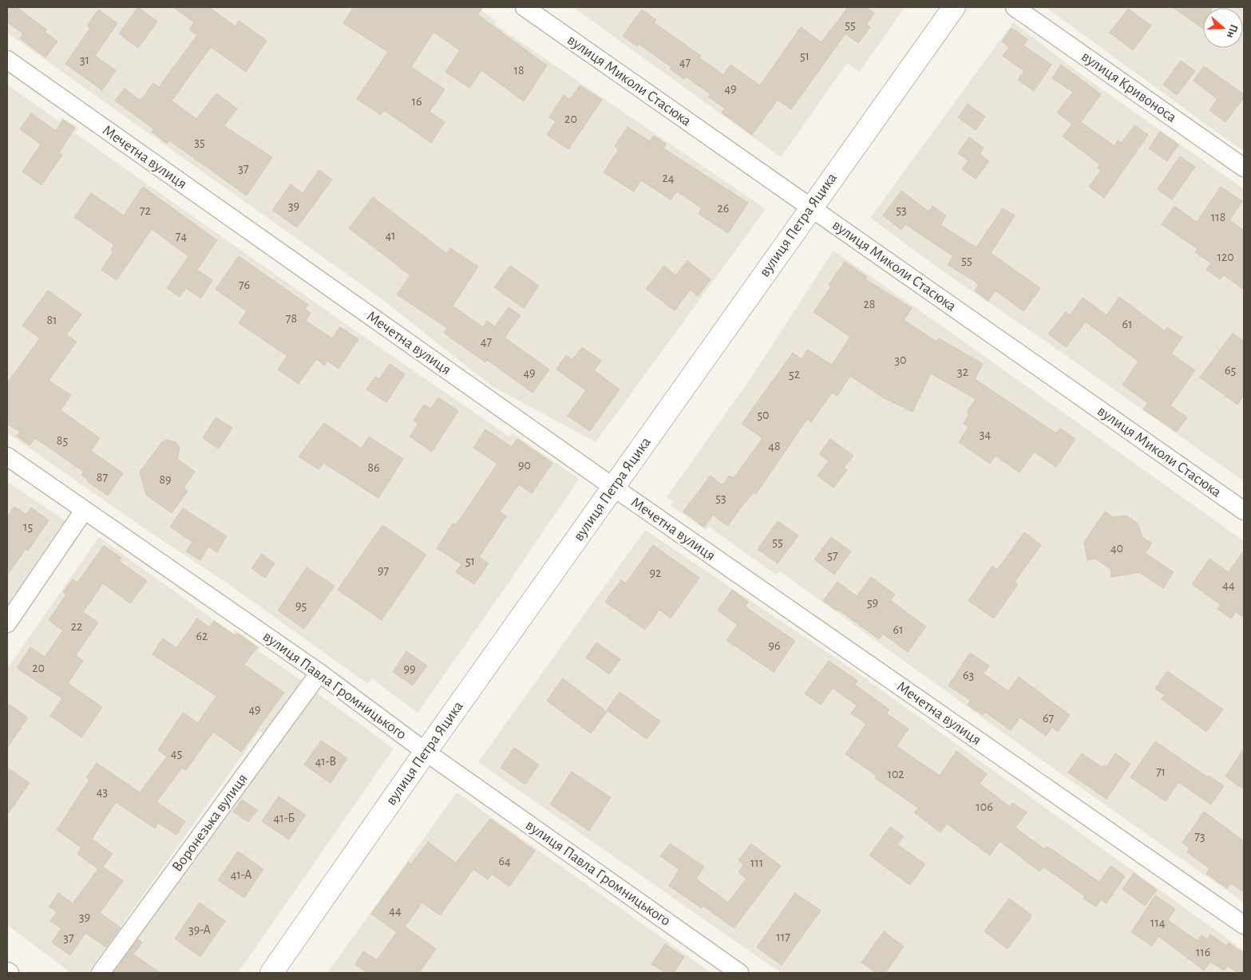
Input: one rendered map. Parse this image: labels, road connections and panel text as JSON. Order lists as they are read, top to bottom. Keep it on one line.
{"streets":{"street":["вулиця Миколи Стасюка","вулиця Кривоноса","Мечетна вулиця","вулиця Петра Яцика","вулиця Павла Громницького","Воронезька вулиця"]},"crossings":[["вулиця Миколи Стасюка","вулиця Петра Яцика"],["Мечетна вулиця","вулиця Петра Яцика"],["вулиця Петра Яцика","вулиця Павла Громницького"],["вулиця Павла Громницького","Воронезька вулиця"]],"house_numbers":["55","51","31","47","18","49","16","20","35","37","24","39","26","53","72","118","41","74","120","55","76","28","78","81","61","47","30","65","32","49","52","50","34","85","48","90","86","87","89","53","15","55","40","57","51","97","92","44","59","95","22","61","62","96","20","99","63","49","67","45","41-В","71","102","43","106","41-Б","73","64","111","41-А","44","39","114","39-А","117","37","116"],"north":"right"}
